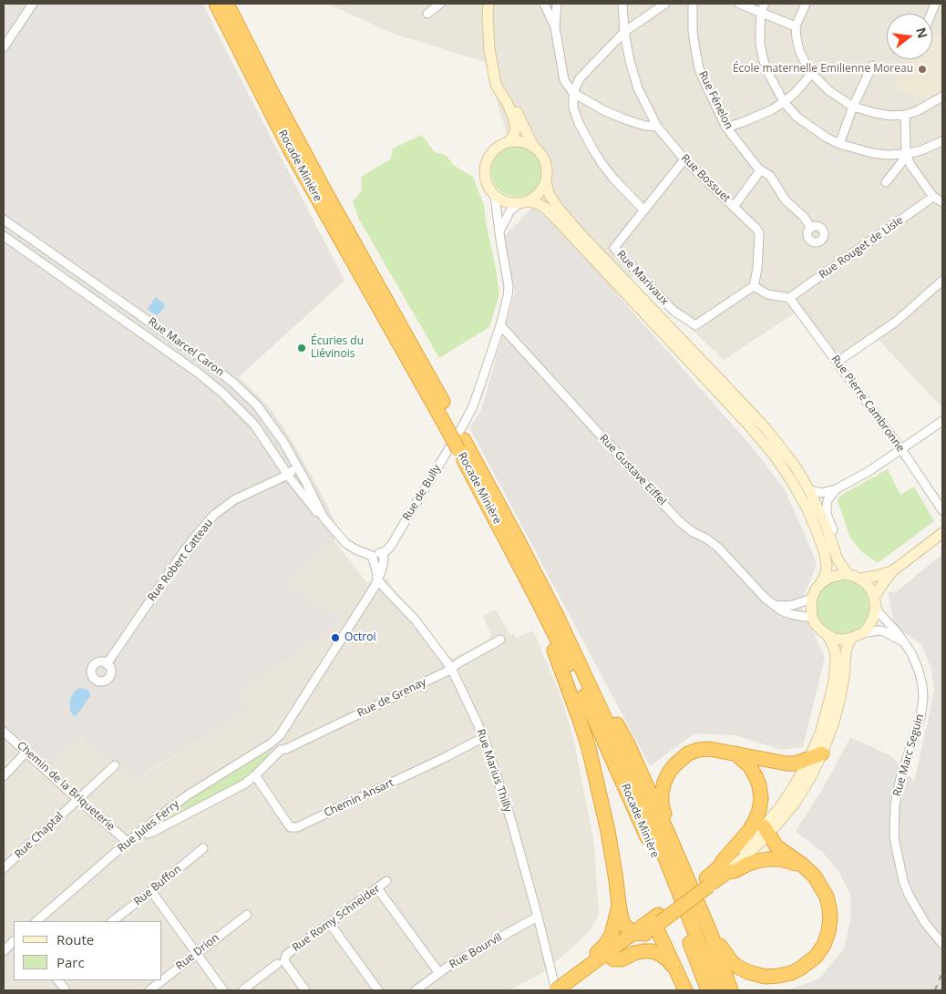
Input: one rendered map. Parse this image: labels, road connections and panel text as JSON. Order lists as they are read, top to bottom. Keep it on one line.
{"streets":{"highway":["Rocade Minière"],"street":["Rue Fénelon","Rue Bossuet","Rue Rouget de Lisle","Rue Marivaux","Rue Marcel Caron","Rue Pierre Cambronne","Rue Gustave Eiffel","Rue de Bully","Rue Robert Catteau","Rue de Grenay","Rue Marc Seguin","Rue Marius Thilly","Chemin de la Briqueterie","Chemin Ansart","Rue Jules Ferry","Rue Chaptal","Rue Buffon","Rue Romy Schneider","Rue Bourvil","Rue Drion"]},"crossings":[["Rue Bossuet","Rue Marivaux"],["Rue Rouget de Lisle","Rue Pierre Cambronne"],["Rue Marcel Caron","Rue Robert Catteau"],["Rue Gustave Eiffel","Rue de Bully"],["Rue Gustave Eiffel","Rue Marc Seguin"],["Rue de Grenay","Rue Marius Thilly"],["Rue Marius Thilly","Chemin Ansart"],["Rue Marius Thilly","Rue Bourvil"],["Chemin de la Briqueterie","Rue Jules Ferry"],["Chemin de la Briqueterie","Rue Chaptal"]],"places":["École maternelle Emilienne Moreau","Écuries du Liévinois","Octroi"],"legend":["Route","Parc"],"north":"right"}
